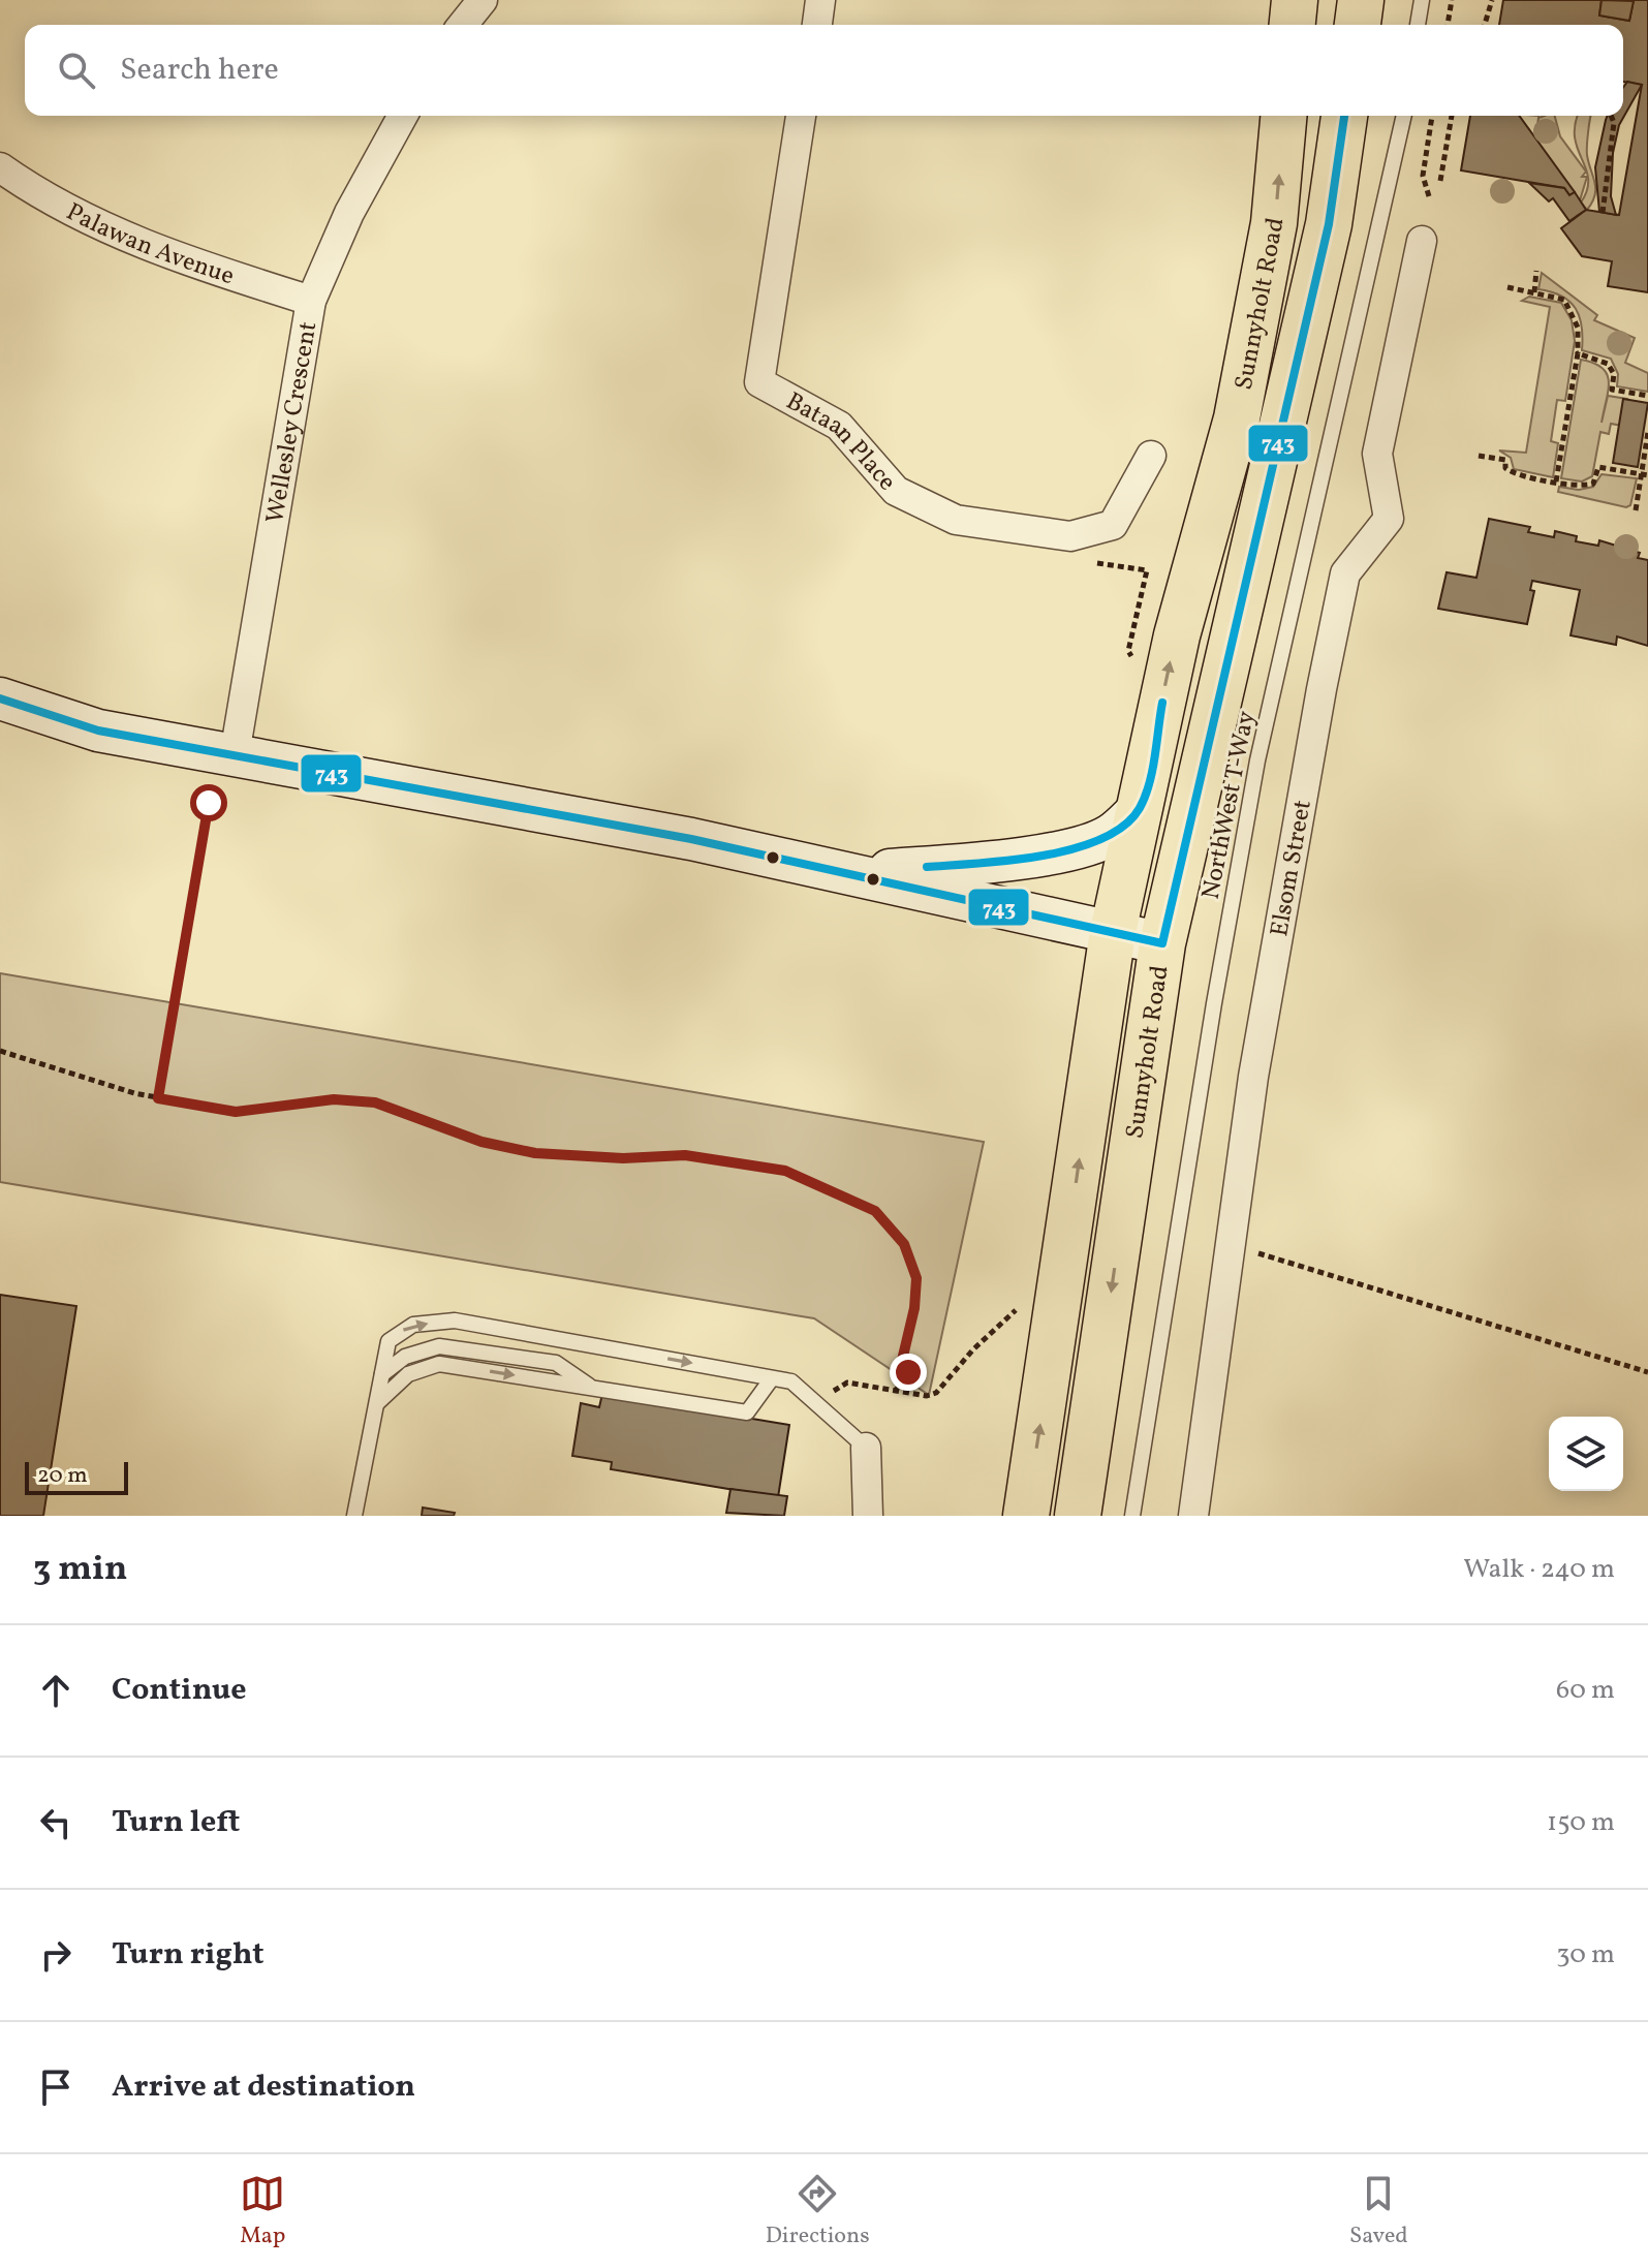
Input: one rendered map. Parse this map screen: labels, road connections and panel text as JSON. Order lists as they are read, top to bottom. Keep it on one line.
{"streets":{"main road":["Sunnyholt Road"],"street":["Palawan Avenue","Wellesley Crescent","Bataan Place","Elsom Street"],"lane":["NorthWest T-Way"]},"crossings":[["Palawan Avenue","Wellesley Crescent"]],"lines":["transit line 743"],"scale_bar":"20 m","page":{"search":"Search here","scale":"20 m","heading":["3 min","Walk · 240 m"],"list":[["Continue","60 m"],["Turn left","150 m"],["Turn right","30 m"],"Arrive at destination"],"nav":["Map","Directions","Saved"]}}
